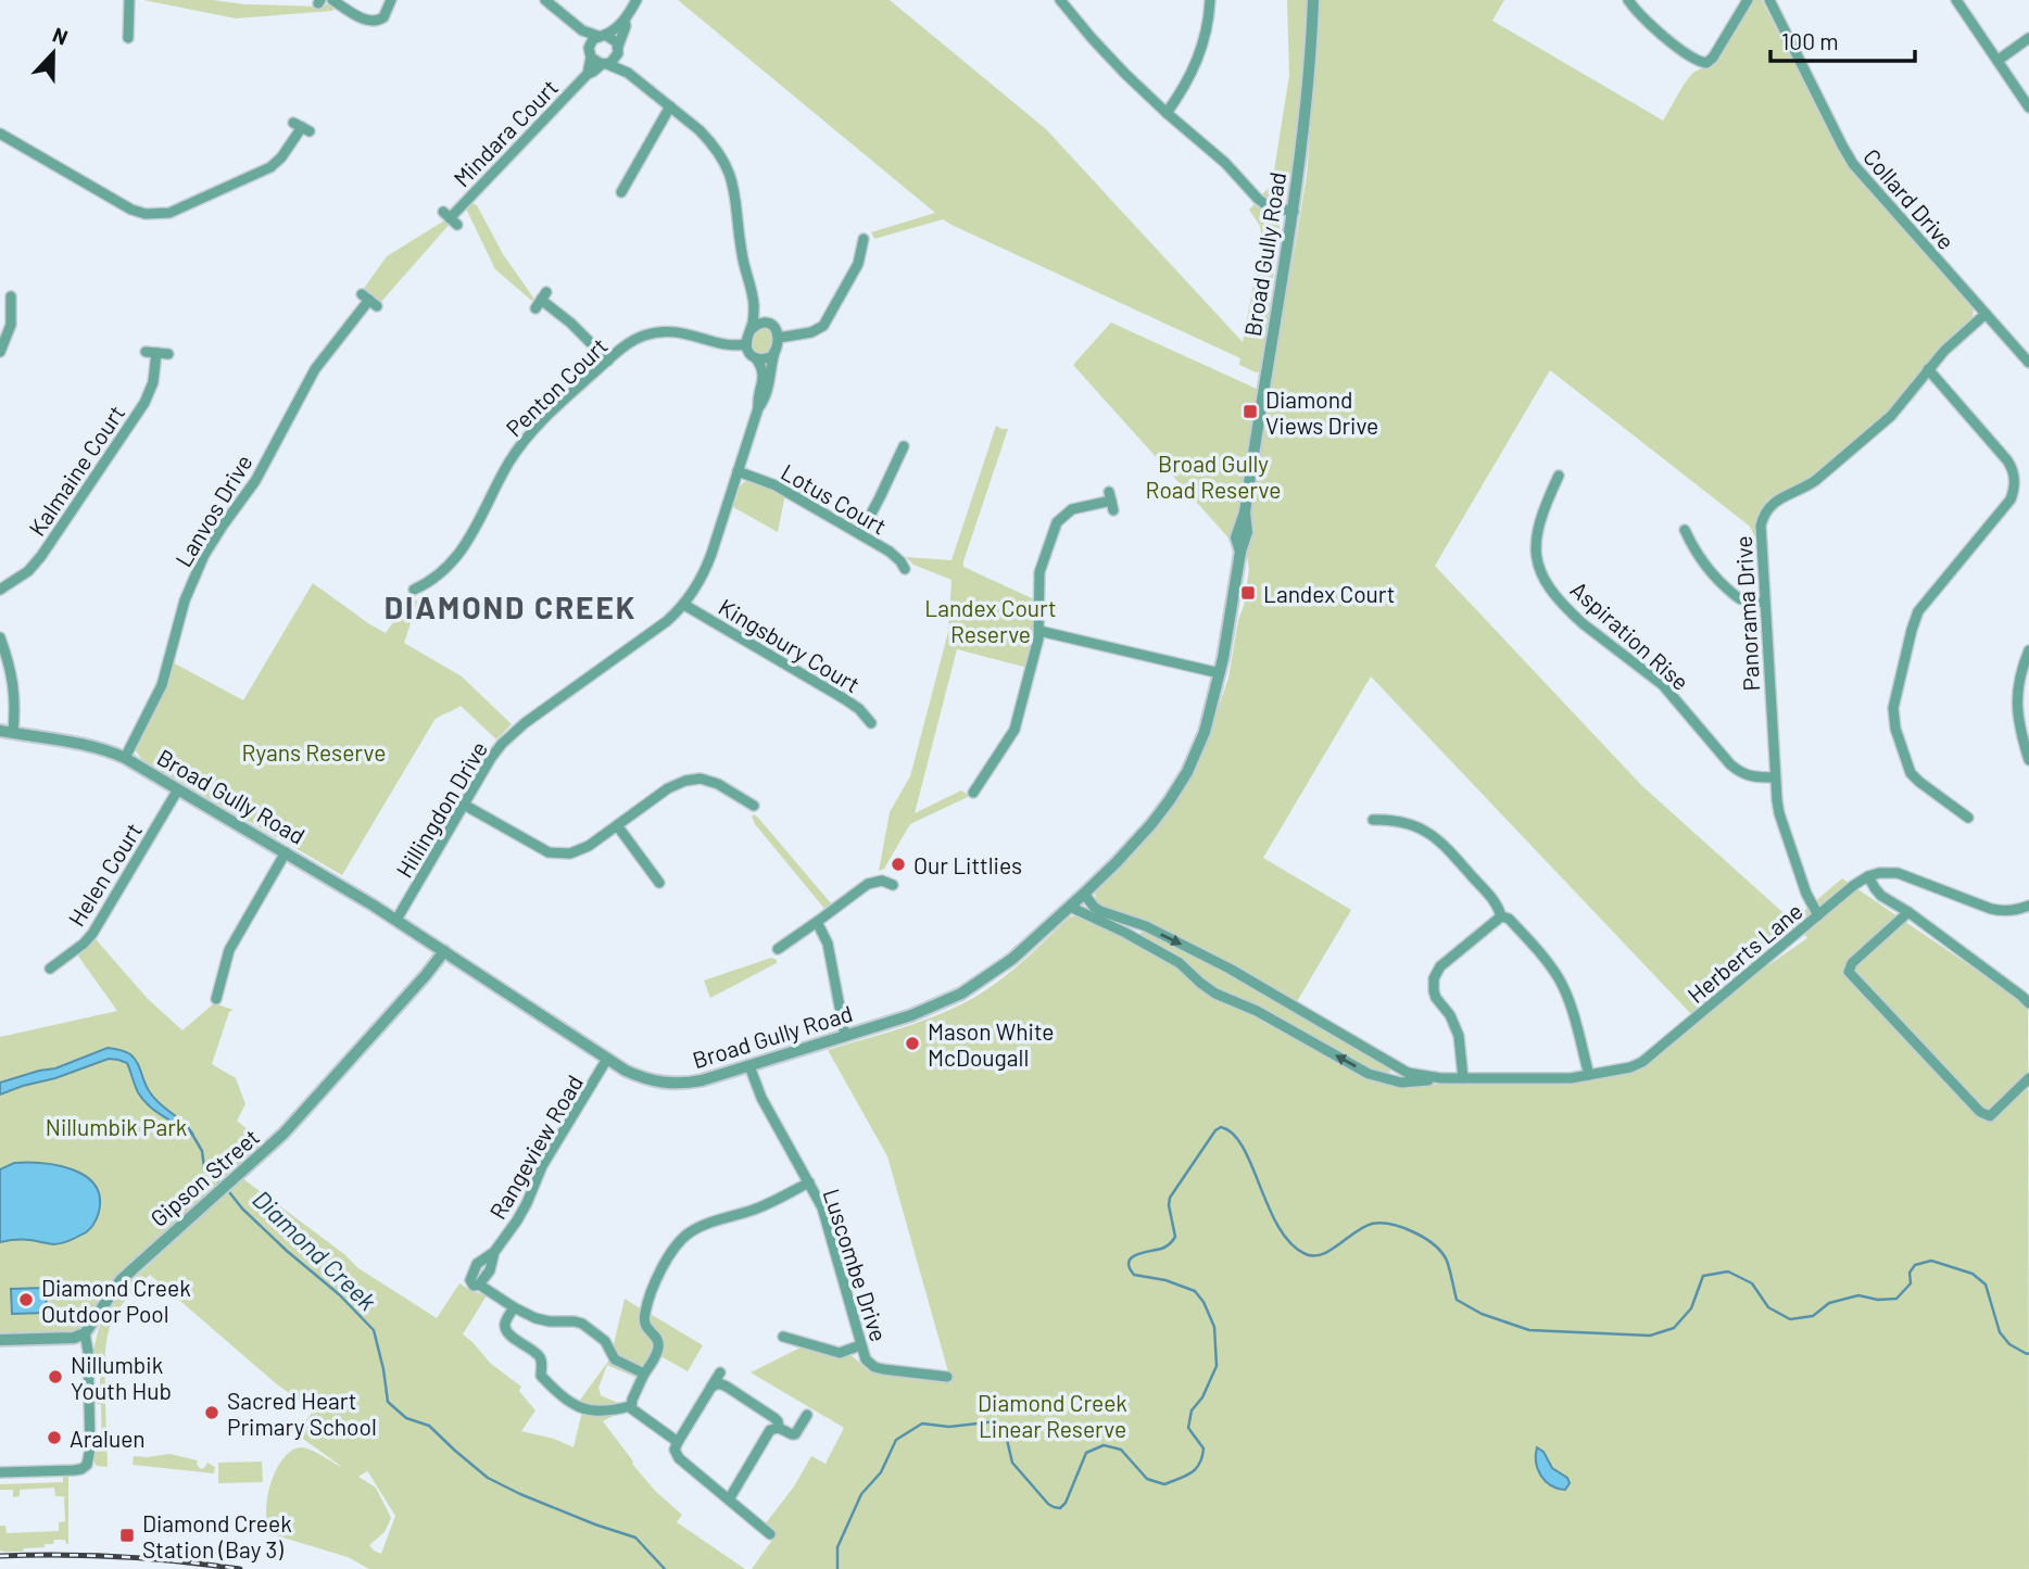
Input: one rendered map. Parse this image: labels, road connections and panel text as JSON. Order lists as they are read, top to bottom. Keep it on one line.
{"streets":{"street":["Mindara Court","Collard Drive","Broad Gully Road","Penton Court","Kalmaine Court","Lotus Court","Lanvos Drive","Panorama Drive","Aspiration Rise","Kingsbury Court","Hillingdon Drive","Helen Court","Herberts Lane","Rangeview Road","Gipson Street","Luscombe Drive"]},"crossings":[["Collard Drive","Panorama Drive"],["Broad Gully Road","Lanvos Drive"],["Broad Gully Road","Hillingdon Drive"],["Broad Gully Road","Helen Court"],["Broad Gully Road","Herberts Lane"],["Broad Gully Road","Rangeview Road"],["Broad Gully Road","Gipson Street"],["Broad Gully Road","Luscombe Drive"],["Penton Court","Hillingdon Drive"],["Lotus Court","Hillingdon Drive"],["Panorama Drive","Aspiration Rise"],["Panorama Drive","Herberts Lane"],["Kingsbury Court","Hillingdon Drive"]],"districts":["DIAMOND CREEK"],"water":["Diamond Creek"],"parks":["Broad Gully Road Reserve","Landex Court Reserve","Ryans Reserve","Nillumbik Park","Diamond Creek Linear Reserve"],"places":{"transit":["Diamond Views Drive","Landex Court","Diamond Creek Station (Bay 3)"],"other":["Our Littlies","Mason White McDougall","Diamond Creek Outdoor Pool","Nillumbik Youth Hub","Sacred Heart Primary School","Araluen"]},"scale_bar":"100 m","north":"top"}
